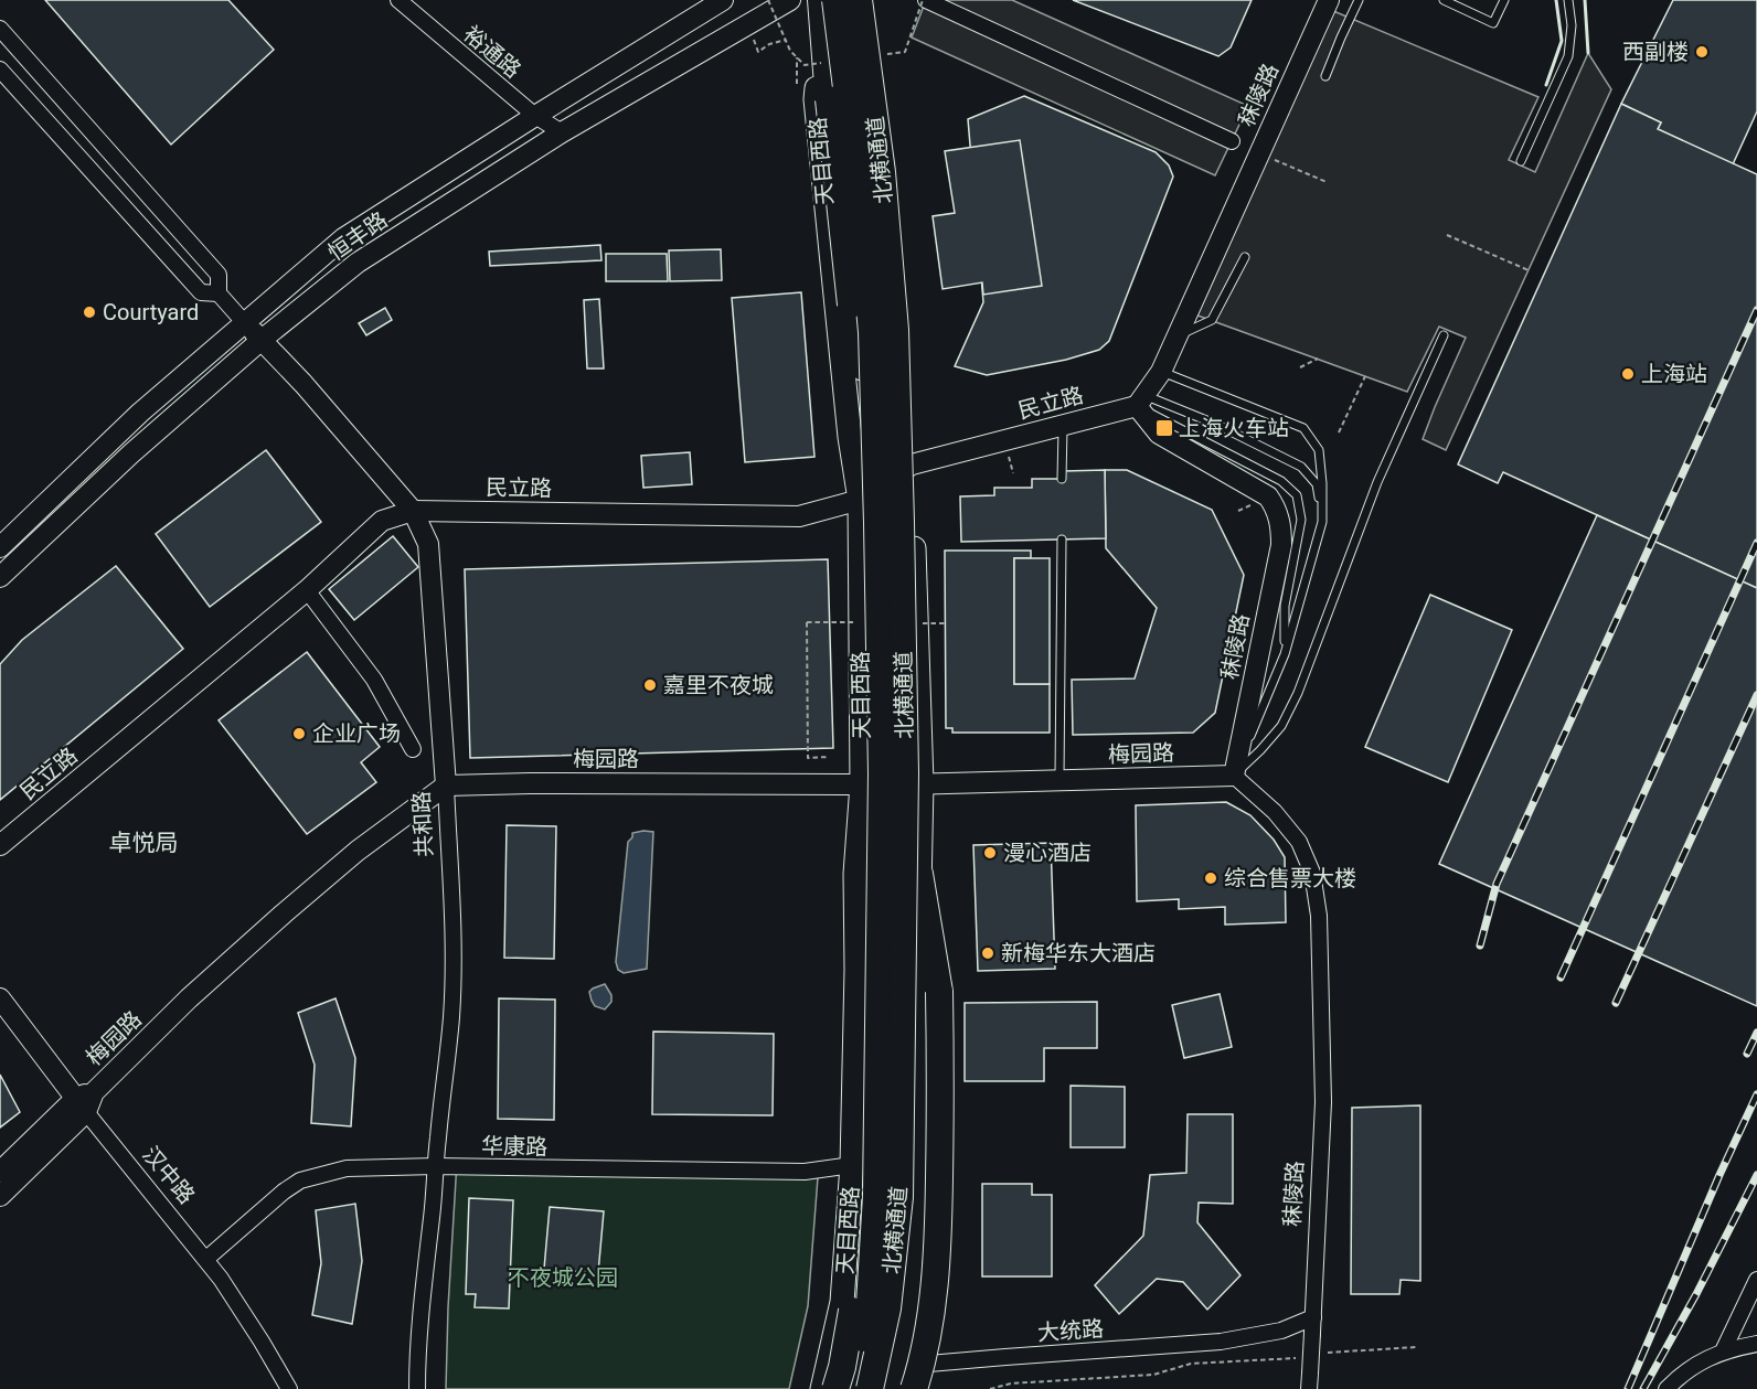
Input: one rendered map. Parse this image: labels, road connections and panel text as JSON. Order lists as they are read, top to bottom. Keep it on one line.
{"streets":{"highway":["北横通道"],"main road":["天目西路"],"street":["裕通路","秣陵路","恒丰路","民立路","梅园路","共和路","华康路","汉中路","大统路"]},"crossings":[["裕通路","恒丰路"],["秣陵路","民立路"],["秣陵路","梅园路"],["秣陵路","大统路"],["天目西路","民立路"],["天目西路","梅园路"],["天目西路","华康路"],["天目西路","大统路"],["恒丰路","共和路"],["民立路","共和路"],["梅园路","共和路"],["梅园路","汉中路"],["共和路","华康路"],["华康路","汉中路"]],"districts":["卓悦局"],"parks":["不夜城公园"],"places":{"other":["西副楼","Courtyard","上海站","嘉里不夜城","企业广场","漫心酒店","综合售票大楼","新梅华东大酒店"],"transit":["上海火车站"]}}
